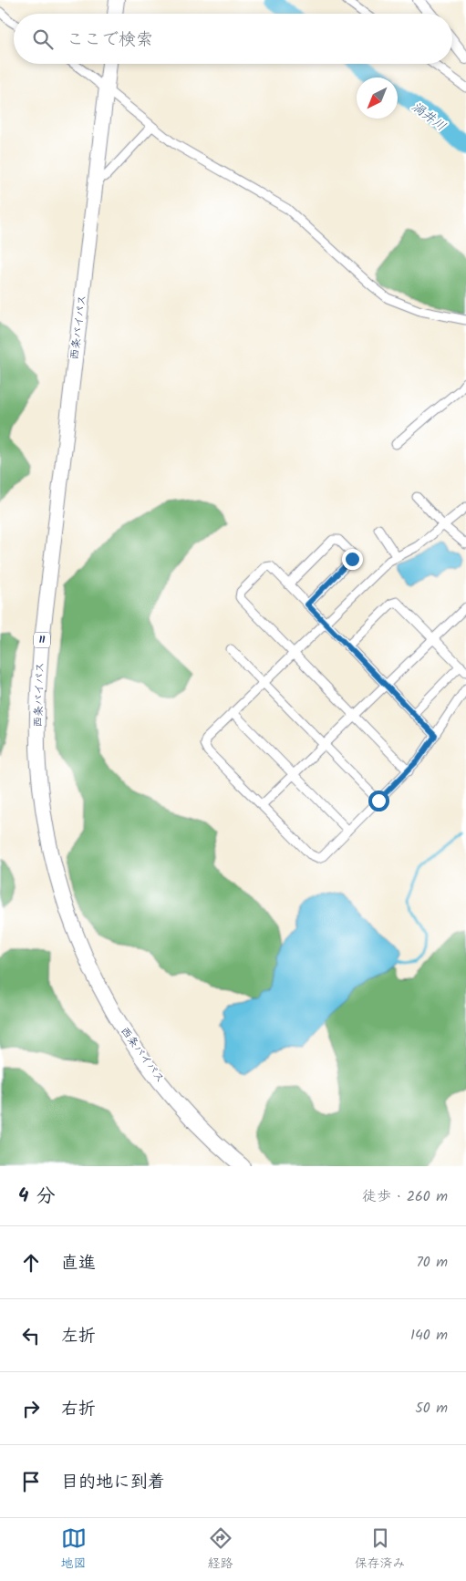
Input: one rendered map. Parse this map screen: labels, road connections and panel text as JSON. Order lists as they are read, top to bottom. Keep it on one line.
{"streets":{"highway":["西条バイパス","11"]},"water":["渦井川"],"north":"bottom left","page":{"search":"ここで検索","heading":["4 分","徒歩 · 260 m"],"list":[["直進","70 m"],["左折","140 m"],["右折","50 m"],"目的地に到着"],"nav":["地図","経路","保存済み"]}}
